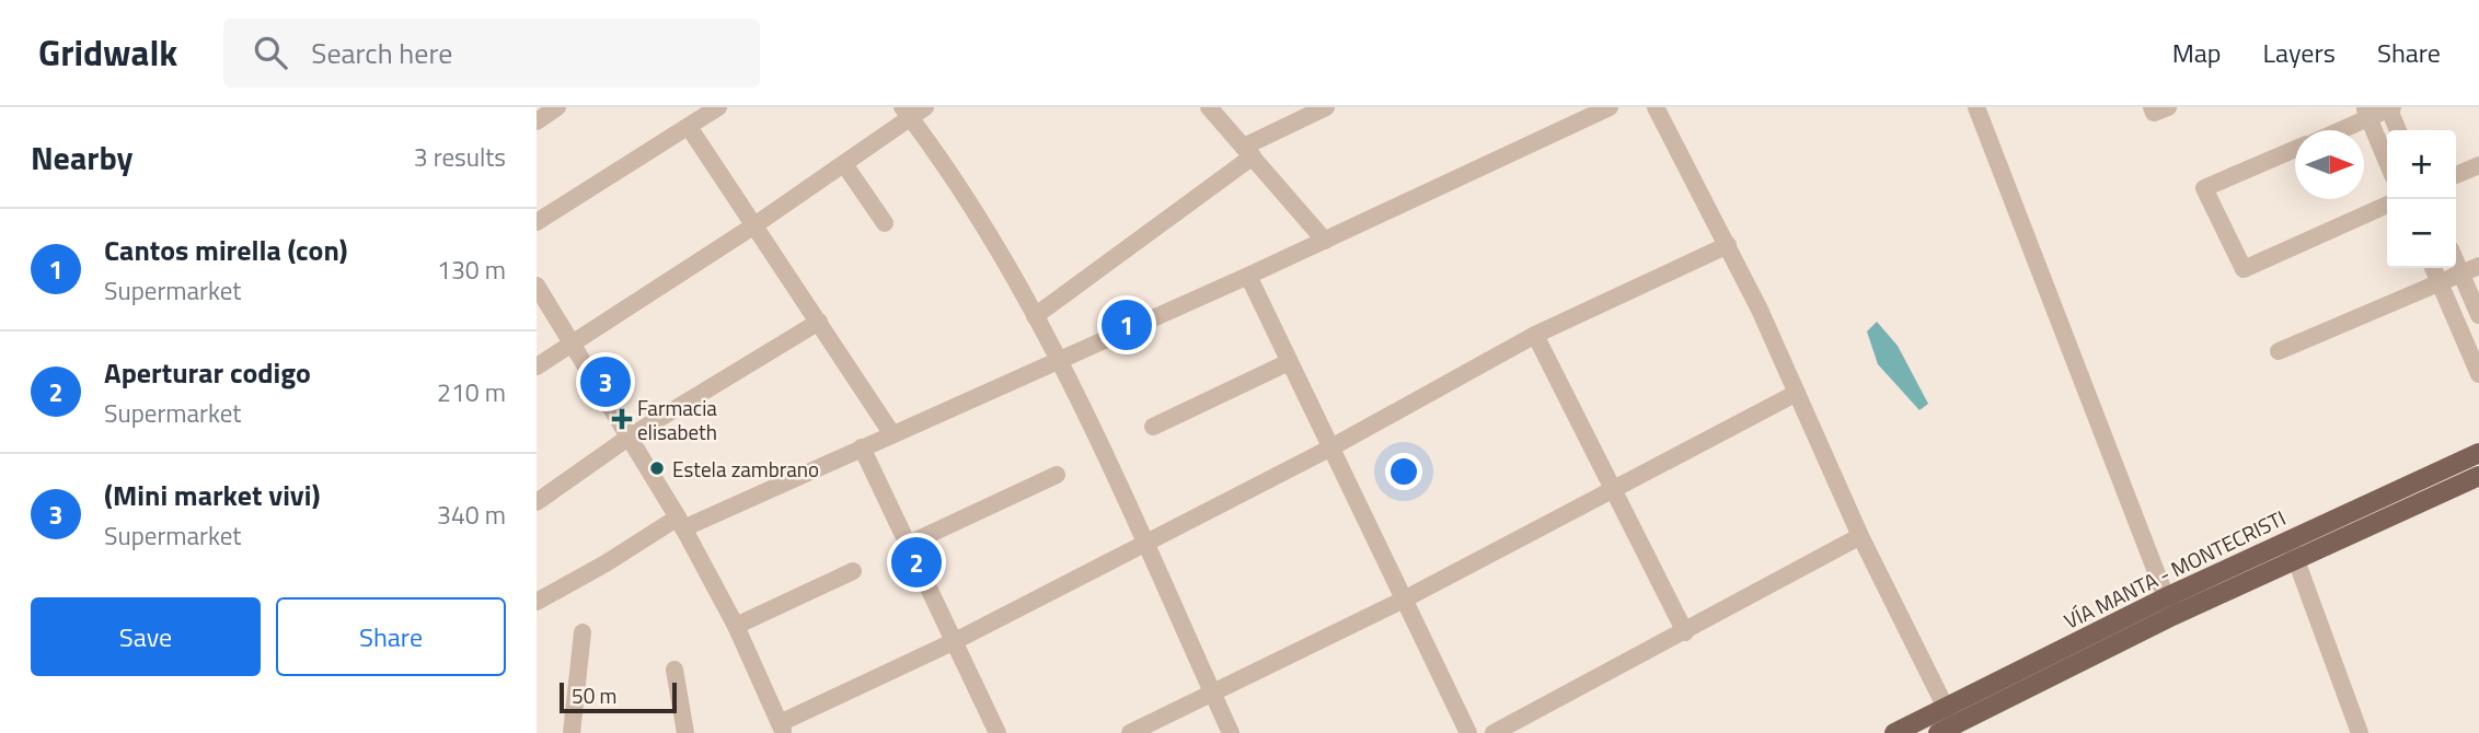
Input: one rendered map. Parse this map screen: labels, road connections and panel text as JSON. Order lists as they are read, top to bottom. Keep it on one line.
{"streets":{"main road":["VÍA MANTA - MONTECRISTI"]},"places":{"health":["Farmacia elisabeth"],"other":["Estela zambrano"]},"scale_bar":"50 m","north":"right","page":{"header":"Gridwalk","search":"Search here","nav":["Map","Layers","Share"],"heading":["Nearby","3 results"],"map_buttons":["+","−"],"list":[{"mark":"1","name":"Cantos mirella (con)","note":"Supermarket","value":"130 m"},{"mark":"2","name":"Aperturar codigo","note":"Supermarket","value":"210 m"},{"mark":"3","name":"(Mini market vivi)","note":"Supermarket","value":"340 m"}],"pins":["1","3","2"],"buttons":["Save","Share"],"scale":"50 m"}}
